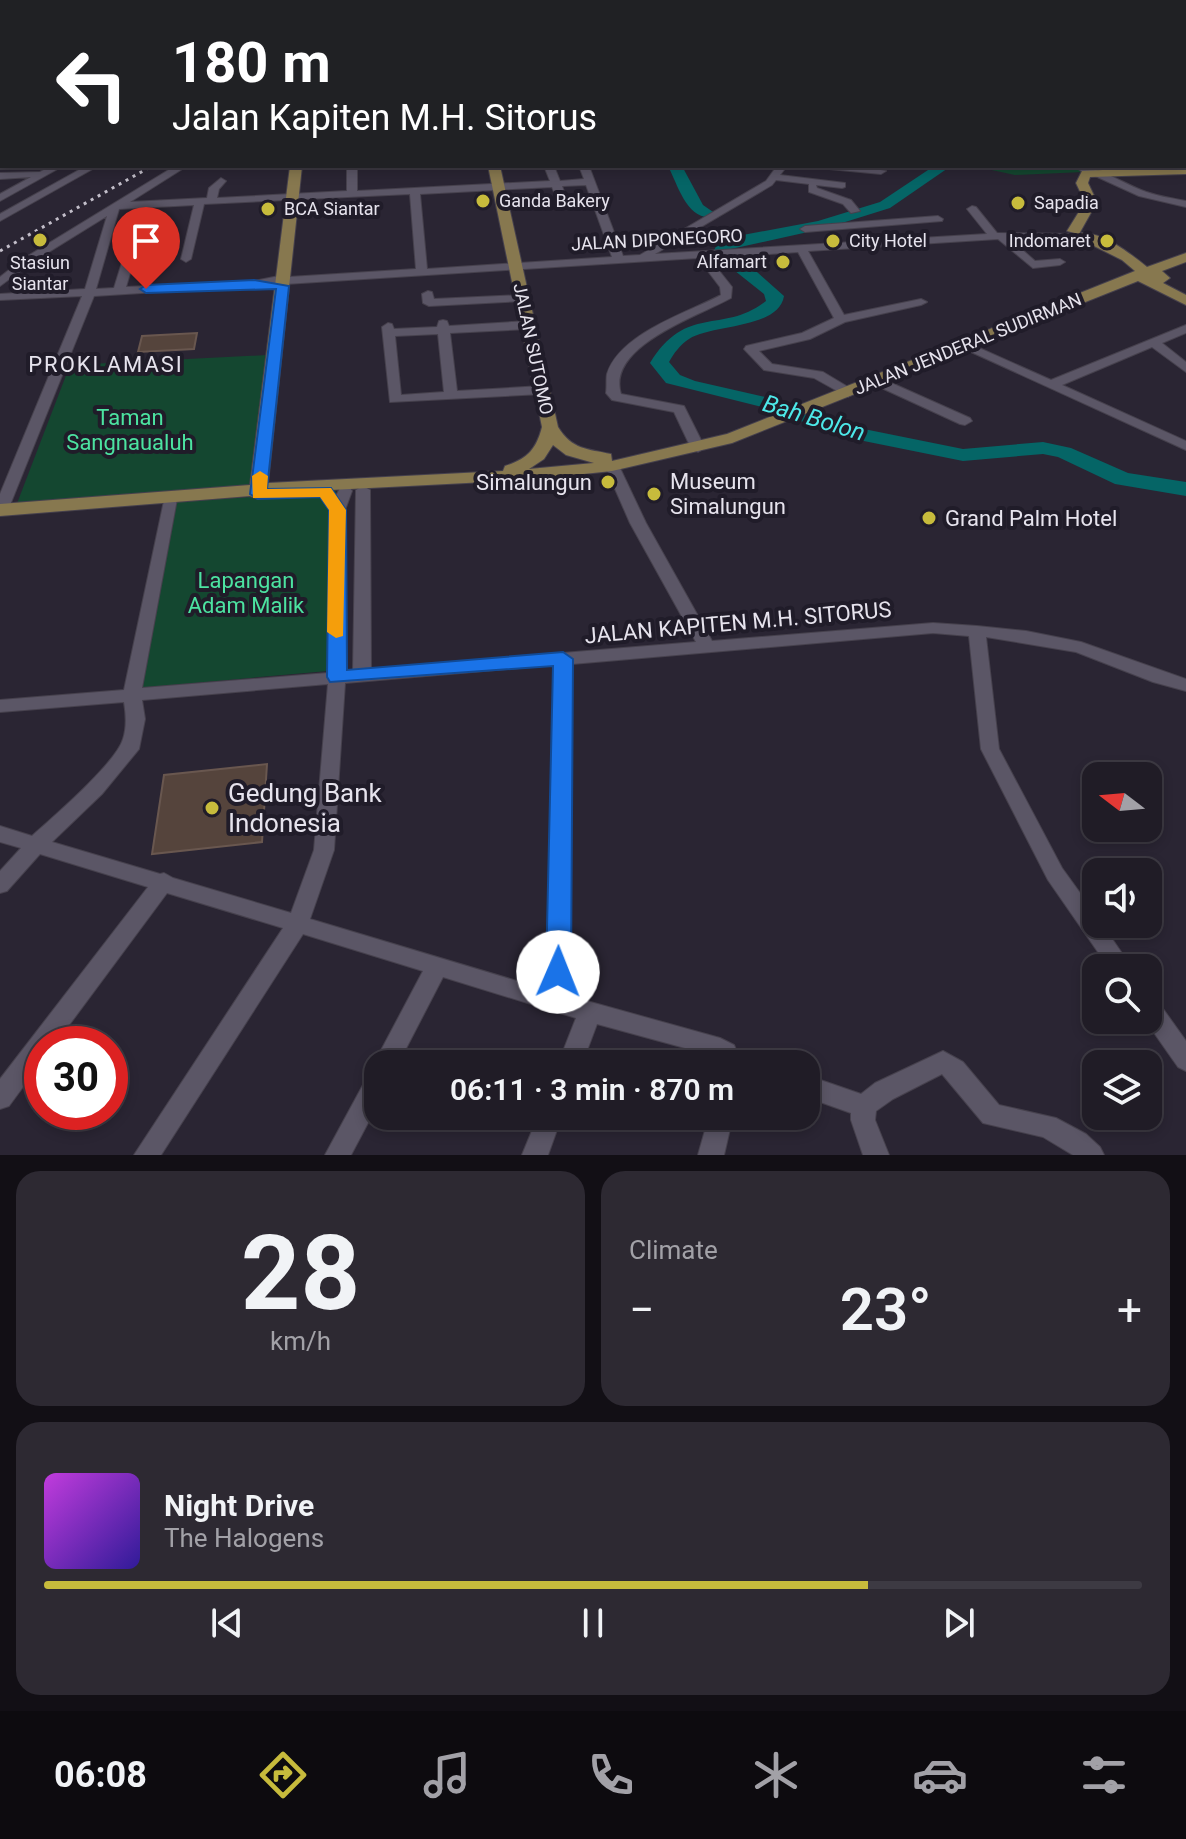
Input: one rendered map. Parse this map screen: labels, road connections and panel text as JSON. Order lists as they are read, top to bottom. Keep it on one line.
{"streets":{"main road":["JALAN JENDERAL SUDIRMAN","JALAN SUTOMO"],"street":["JALAN DIPONEGORO","JALAN KAPITEN M.H. SITORUS"]},"crossings":[["JALAN DIPONEGORO","JALAN SUTOMO"]],"districts":["PROKLAMASI"],"water":["Bah Bolon"],"parks":["Taman Sangnaualuh","Lapangan Adam Malik"],"places":["Ganda Bakery","Sapadia","BCA Siantar","Stasiun Siantar","City Hotel","Indomaret","Alfamart","Simalungun","Museum Simalungun","Grand Palm Hotel","Gedung Bank Indonesia"],"north":"left","page":{"turn":["180 m","Jalan Kapiten M.H. Sitorus"],"limit":"30","trip":"06:11 · 3 min · 870 m","tile":[["28","km/h"],"Climate"],"heat":["−","23°","+"],"song":["Night Drive","The Halogens"],"tabs":"06:08"}}
